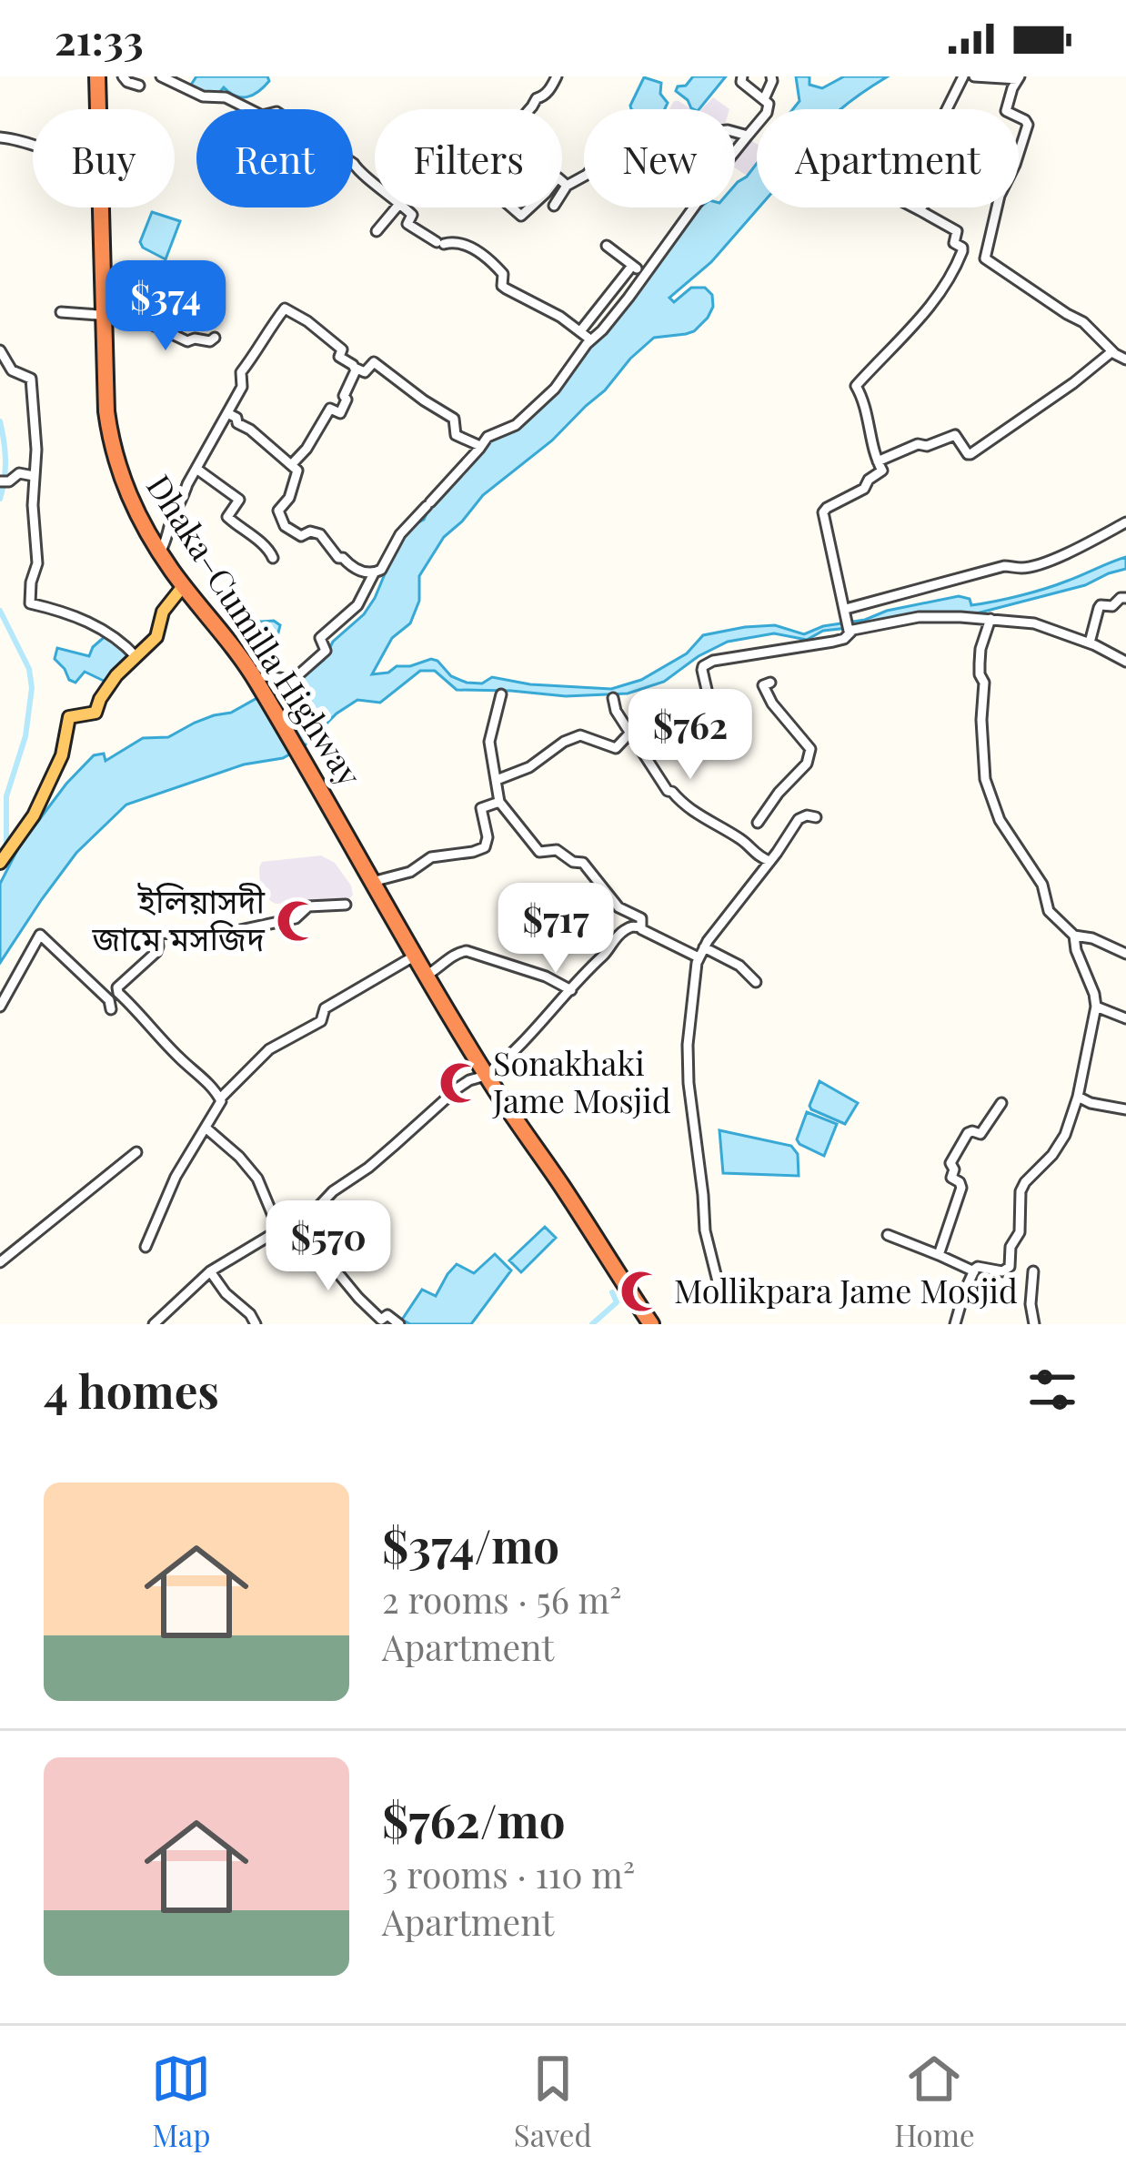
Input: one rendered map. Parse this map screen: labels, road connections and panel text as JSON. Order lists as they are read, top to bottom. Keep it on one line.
{"streets":{"highway":["Dhaka–Cumilla Highway"]},"places":{"mosque":["ইলিয়াসদী জামে মসজিদ","Sonakhaki Jame Mosjid","Mollikpara Jame Mosjid"]},"page":{"status":"21:33","chip":["Buy","Rent","Filters","New","Apartment"],"price":["$374","$762","$717","$570"],"heading":"4 homes","list":[{"name":"$374/mo","note":"2 rooms · 56 m² · Apartment"},{"name":"$762/mo","note":"3 rooms · 110 m² · Apartment"}],"tabs":["Map","Saved","Home"]}}
